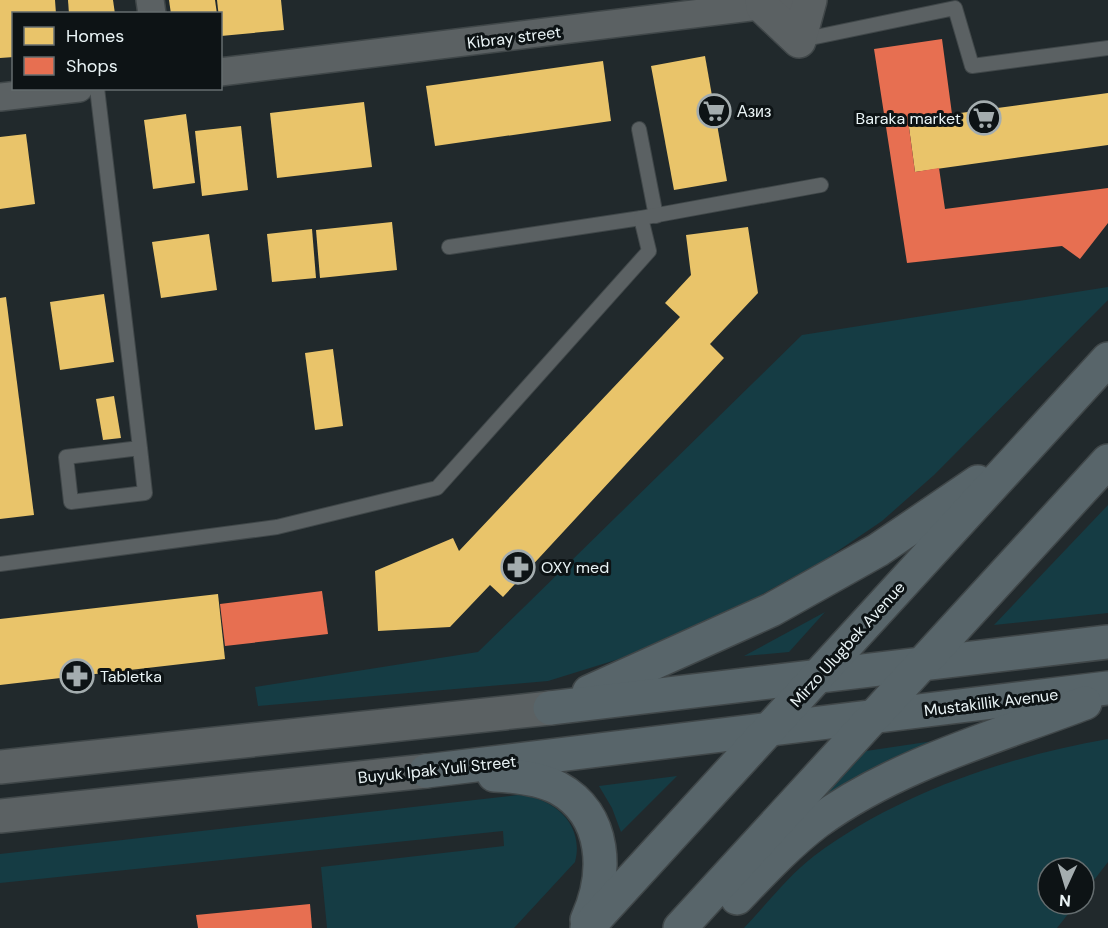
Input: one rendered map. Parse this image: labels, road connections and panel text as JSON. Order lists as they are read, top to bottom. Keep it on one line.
{"streets":{"main road":["Mirzo Ulugbek Avenue","Mustakillik Avenue","Buyuk Ipak Yuli Street"],"street":["Kibray street"]},"crossings":[["Mirzo Ulugbek Avenue","Buyuk Ipak Yuli Street"],["Mustakillik Avenue","Buyuk Ipak Yuli Street"]],"places":{"supermarket":["Азиз","Baraka market"],"pharmacy":["OXY med","Tabletka"]},"legend":["Homes","Shops"],"north":"bottom"}
